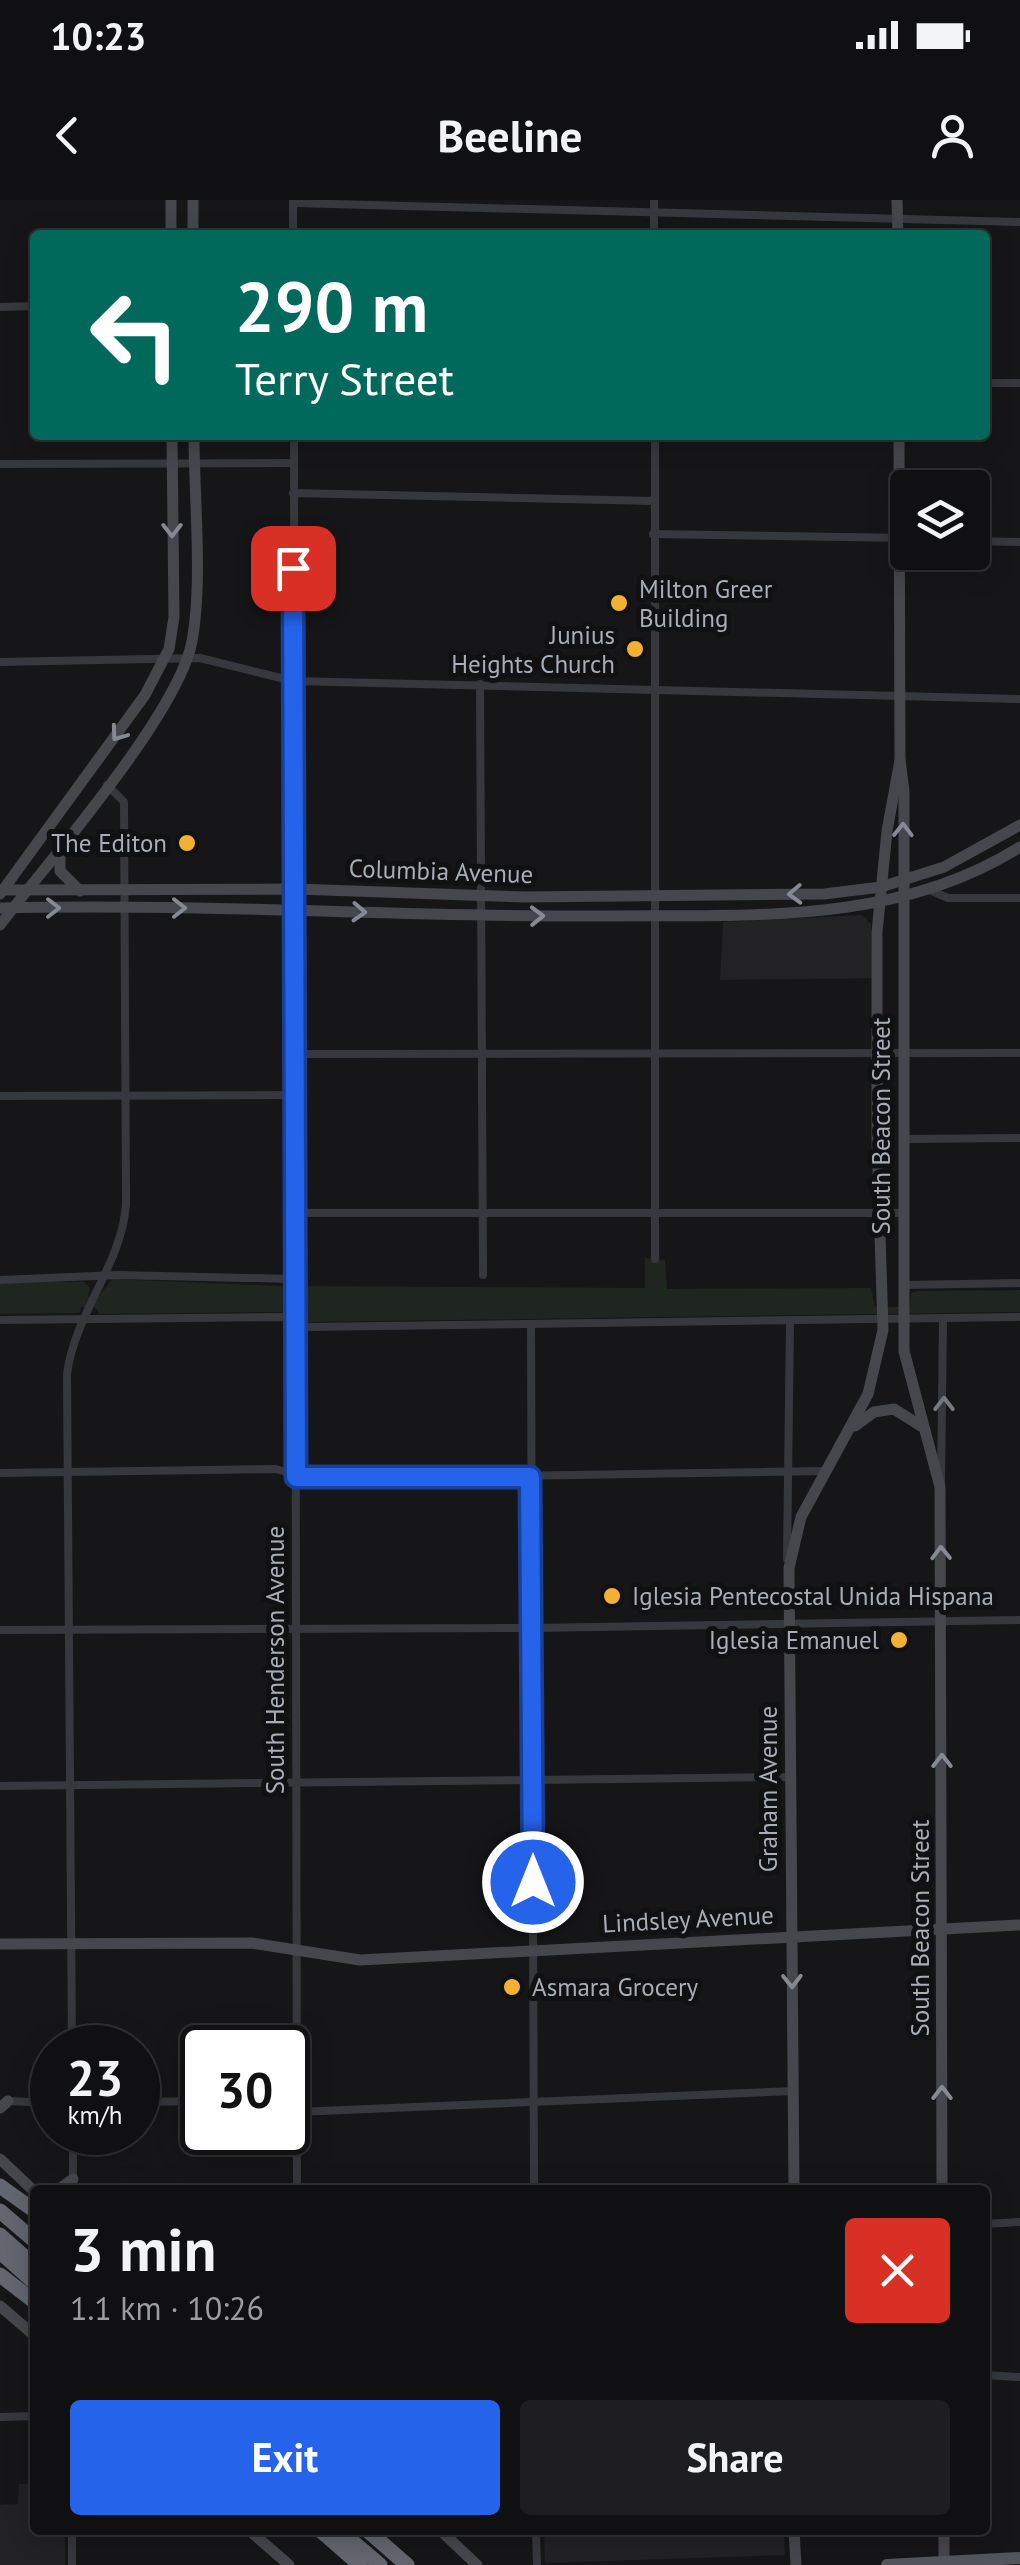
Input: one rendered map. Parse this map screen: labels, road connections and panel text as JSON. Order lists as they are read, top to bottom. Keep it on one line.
{"streets":{"street":["Columbia Avenue","South Beacon Street","South Henderson Avenue","Graham Avenue","Lindsley Avenue"]},"crossings":[["Columbia Avenue","South Beacon Street"],["Columbia Avenue","South Henderson Avenue"],["South Beacon Street","Graham Avenue"],["South Beacon Street","Lindsley Avenue"],["South Henderson Avenue","Lindsley Avenue"],["Graham Avenue","Lindsley Avenue"]],"one_way":["South Beacon Street"],"places":["Milton Greer Building","Junius Heights Church","The Editon","Iglesia Pentecostal Unida Hispana","Iglesia Emanuel","Asmara Grocery"],"page":{"status":"10:23","header":"Beeline","turn":["290 m","Terry Street"],"speed":"23 km/h","limit":"30","heading":["3 min","1.1 km · 10:26"],"buttons":["Exit","Share"]}}
